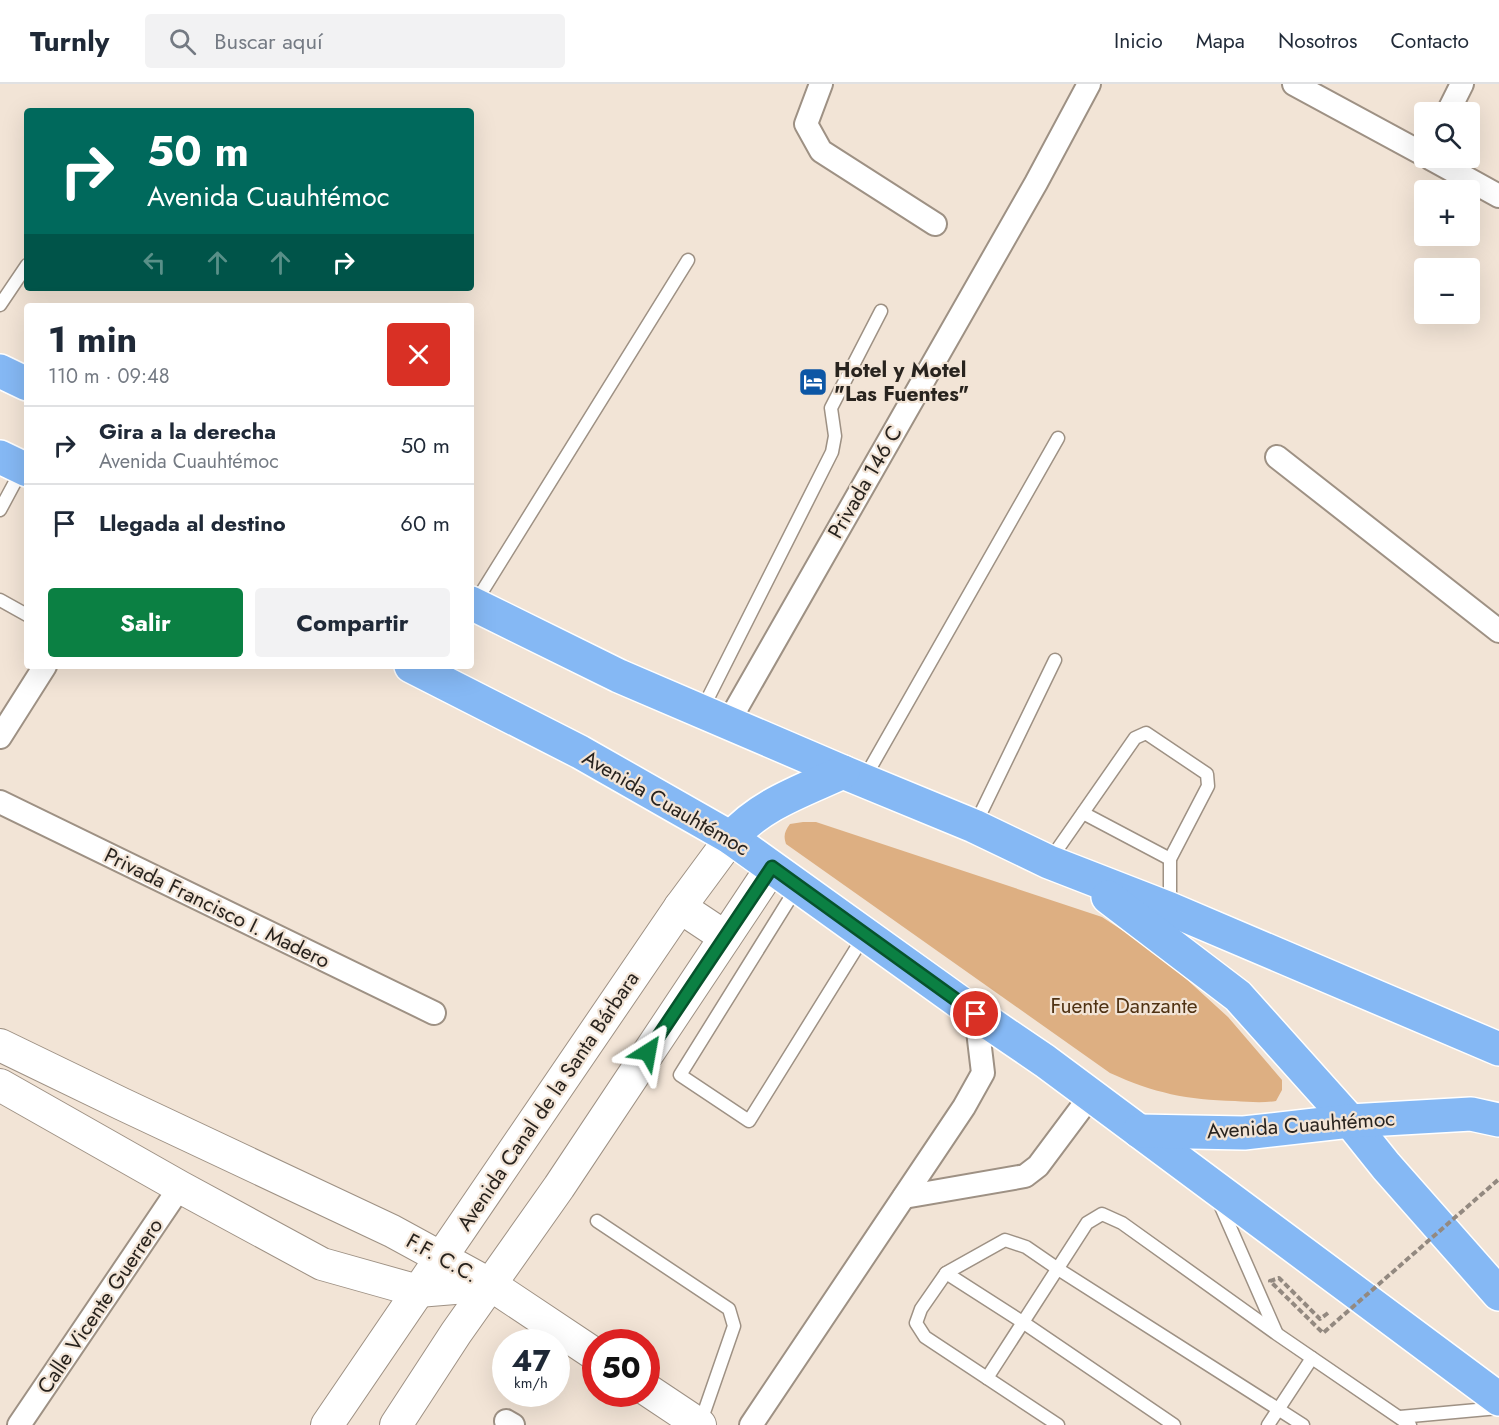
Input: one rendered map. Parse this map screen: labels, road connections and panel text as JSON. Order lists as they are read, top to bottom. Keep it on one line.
{"streets":{"main road":["Avenida Cuauhtémoc","Avenida Canal de la Santa Bárbara","F.F. C.C."],"street":["Privada 146 C","Privada Francisco I. Madero","Calle Vicente Guerrero"]},"crossings":[["Avenida Cuauhtémoc","Avenida Canal de la Santa Bárbara"],["Avenida Canal de la Santa Bárbara","F.F. C.C."],["F.F. C.C.","Calle Vicente Guerrero"]],"parks":["Fuente Danzante"],"places":{"hotel":["Hotel y Motel \"Las Fuentes\""]},"page":{"header":"Turnly","search":"Buscar aquí","nav":["Inicio","Mapa","Nosotros","Contacto"],"map_buttons":["+","−"],"turn":["50 m","Avenida Cuauhtémoc"],"heading":["1 min","110 m · 09:48"],"list":[{"name":"Gira a la derecha","note":"Avenida Cuauhtémoc","value":"50 m"},{"name":"Llegada al destino","value":"60 m"}],"buttons":["Salir","Compartir"],"speed":"47 km/h","limit":"50"}}
